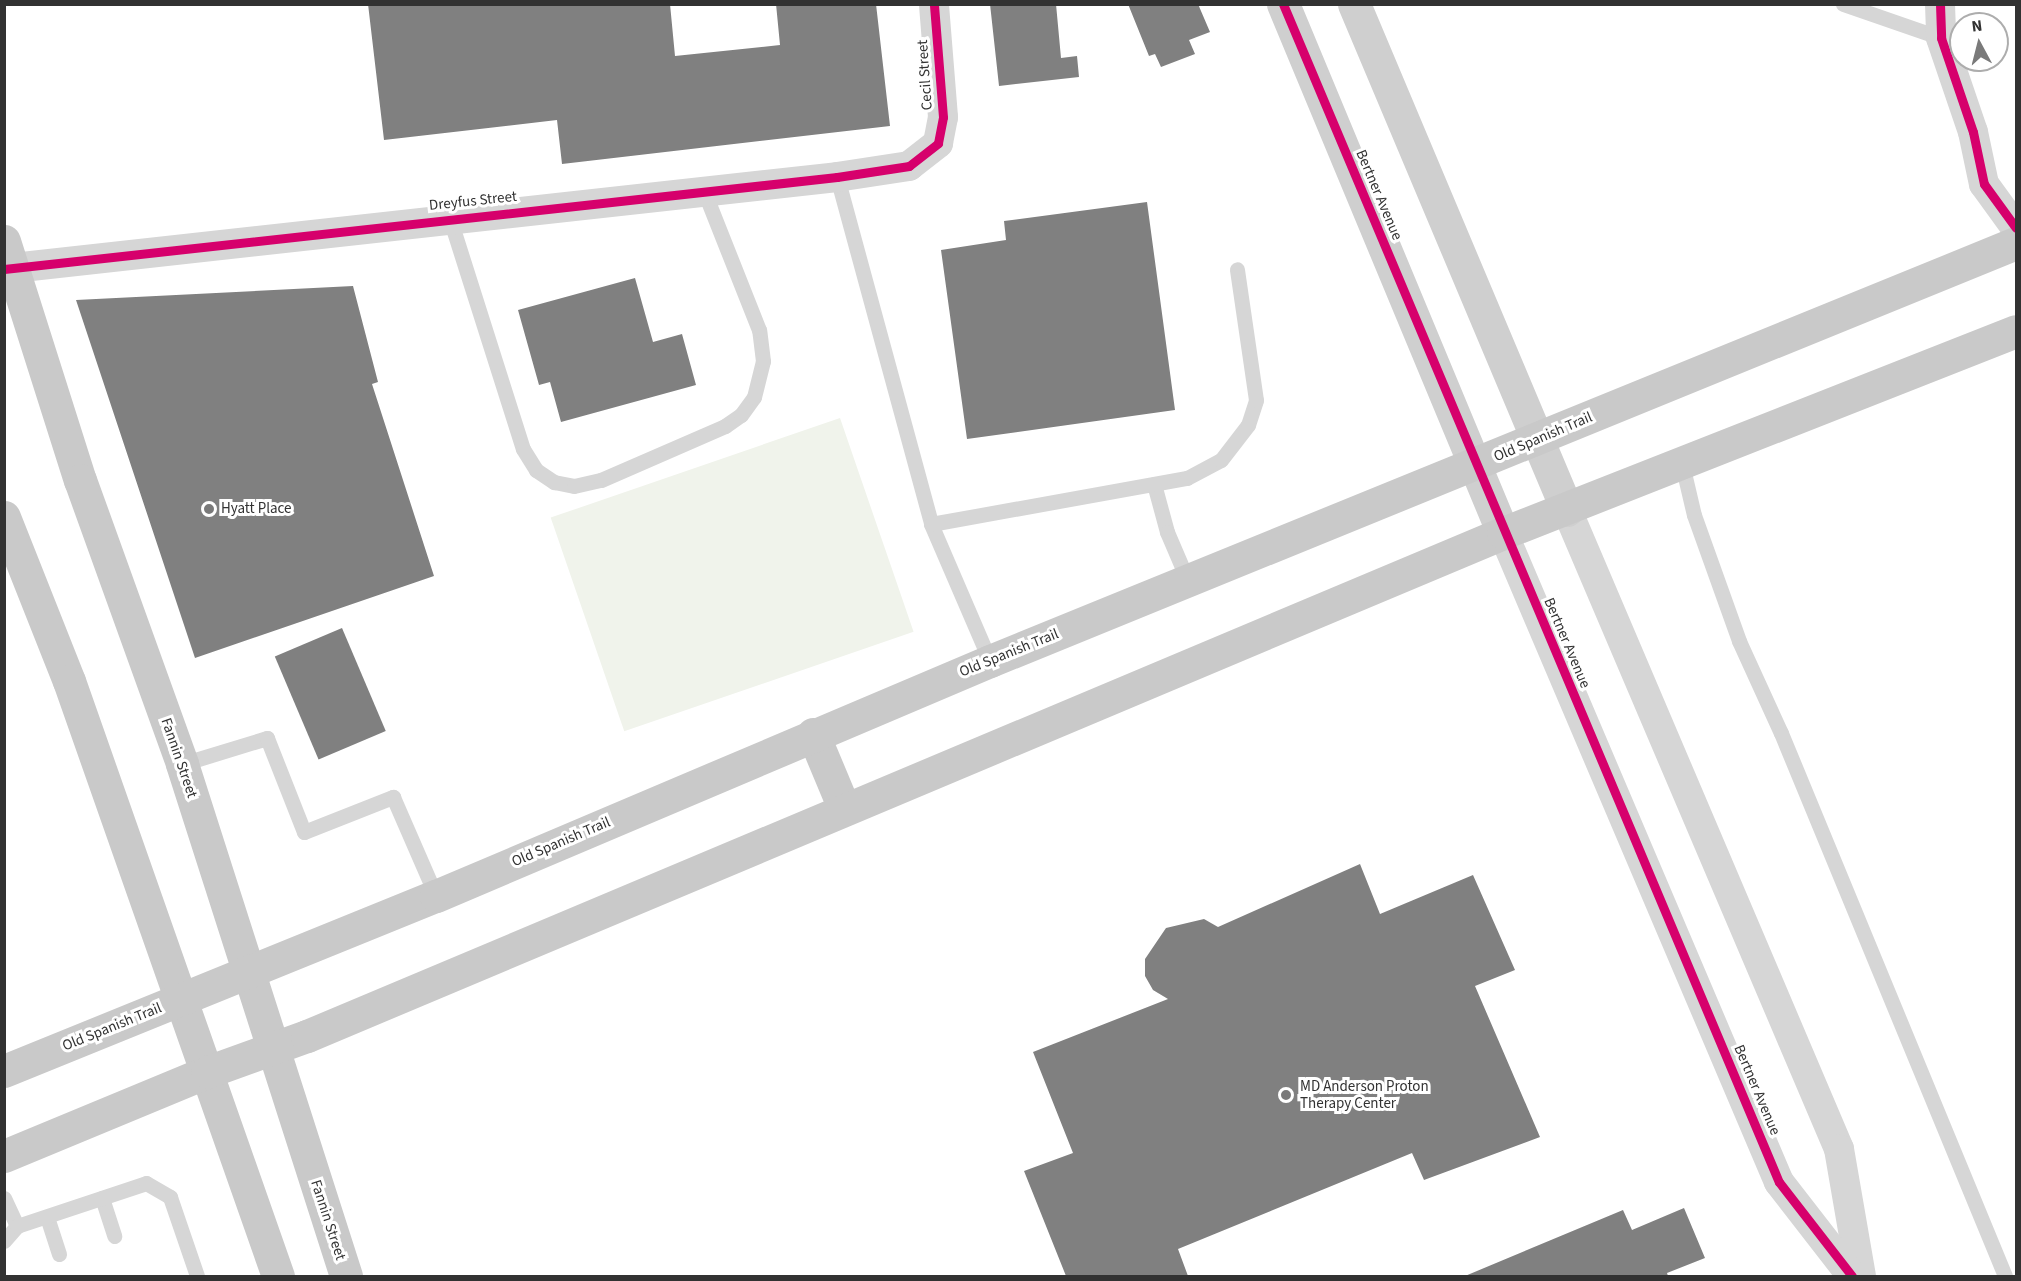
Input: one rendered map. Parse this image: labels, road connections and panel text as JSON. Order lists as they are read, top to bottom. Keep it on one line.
{"streets":{"main road":["Old Spanish Trail","Fannin Street"],"street":["Cecil Street","Bertner Avenue","Dreyfus Street"]},"crossings":[["Cecil Street","Dreyfus Street"],["Bertner Avenue","Old Spanish Trail"],["Dreyfus Street","Fannin Street"],["Old Spanish Trail","Fannin Street"]],"places":["Hyatt Place","MD Anderson Proton Therapy Center"],"north":"top"}
